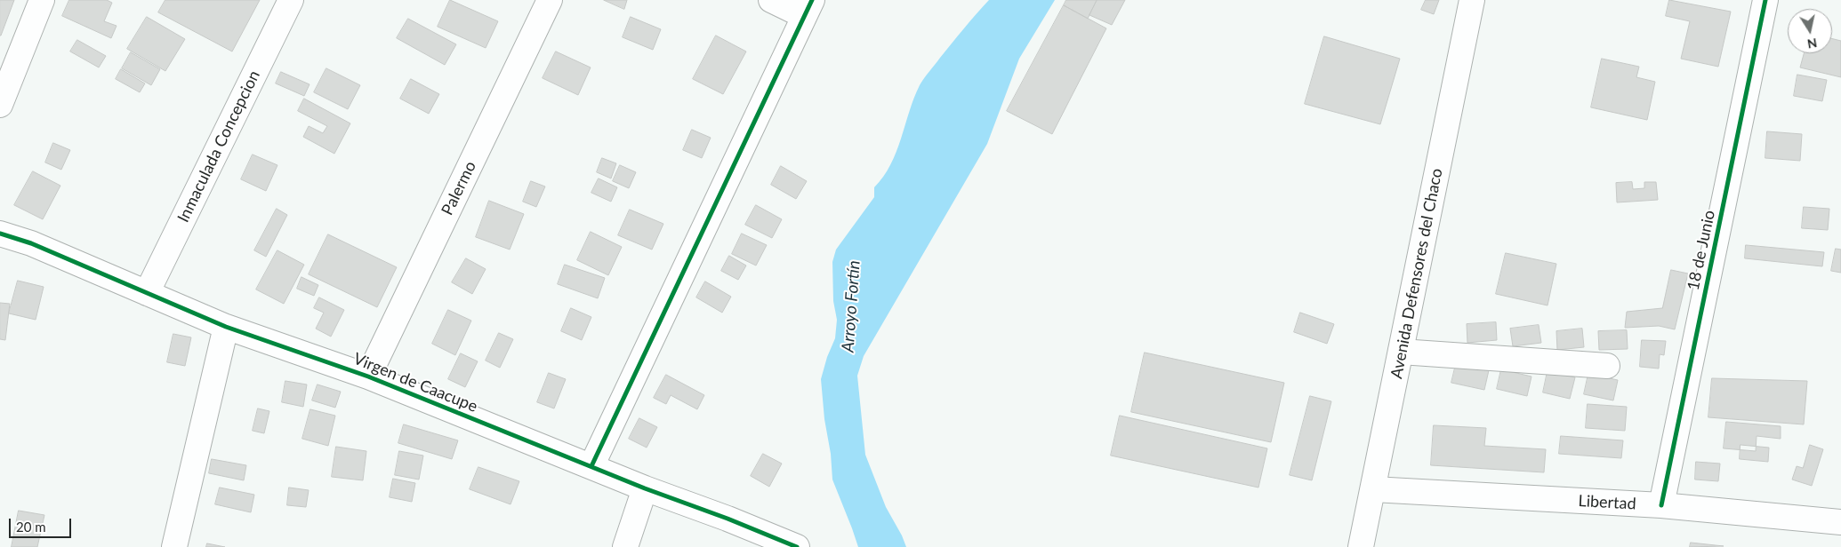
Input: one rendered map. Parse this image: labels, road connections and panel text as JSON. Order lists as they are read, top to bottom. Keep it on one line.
{"streets":{"street":["Inmaculada Concepcion","Palermo","18 de Junio","Avenida Defensores del Chaco","Virgen de Caacupe","Libertad"]},"crossings":[["Inmaculada Concepcion","Virgen de Caacupe"],["Palermo","Virgen de Caacupe"],["18 de Junio","Libertad"],["Avenida Defensores del Chaco","Libertad"]],"water":["Arroyo Fortín"],"scale_bar":"20 m","north":"bottom"}
